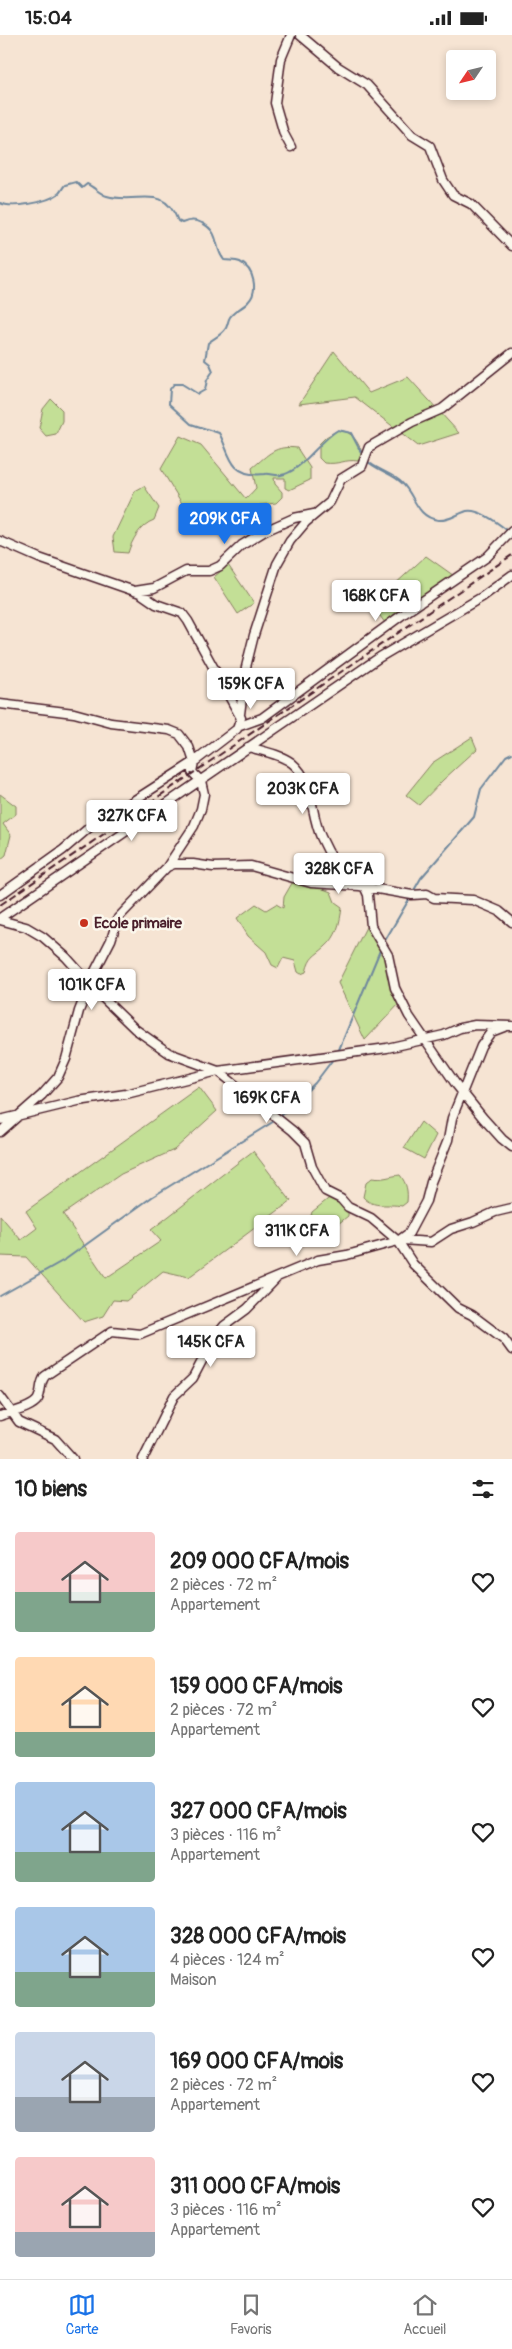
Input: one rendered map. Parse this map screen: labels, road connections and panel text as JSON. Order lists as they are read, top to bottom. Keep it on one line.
{"places":["Ecole primaire"],"north":"bottom left","page":{"status":"15:04","price":["209K CFA","168K CFA","159K CFA","203K CFA","327K CFA","328K CFA","101K CFA","169K CFA","311K CFA","145K CFA"],"heading":"10 biens","list":[{"name":"209 000 CFA/mois","note":"2 pièces · 72 m² · Appartement"},{"name":"159 000 CFA/mois","note":"2 pièces · 72 m² · Appartement"},{"name":"327 000 CFA/mois","note":"3 pièces · 116 m² · Appartement"},{"name":"328 000 CFA/mois","note":"4 pièces · 124 m² · Maison"},{"name":"169 000 CFA/mois","note":"2 pièces · 72 m² · Appartement"},{"name":"311 000 CFA/mois","note":"3 pièces · 116 m² · Appartement"}],"tabs":["Carte","Favoris","Accueil"]}}
